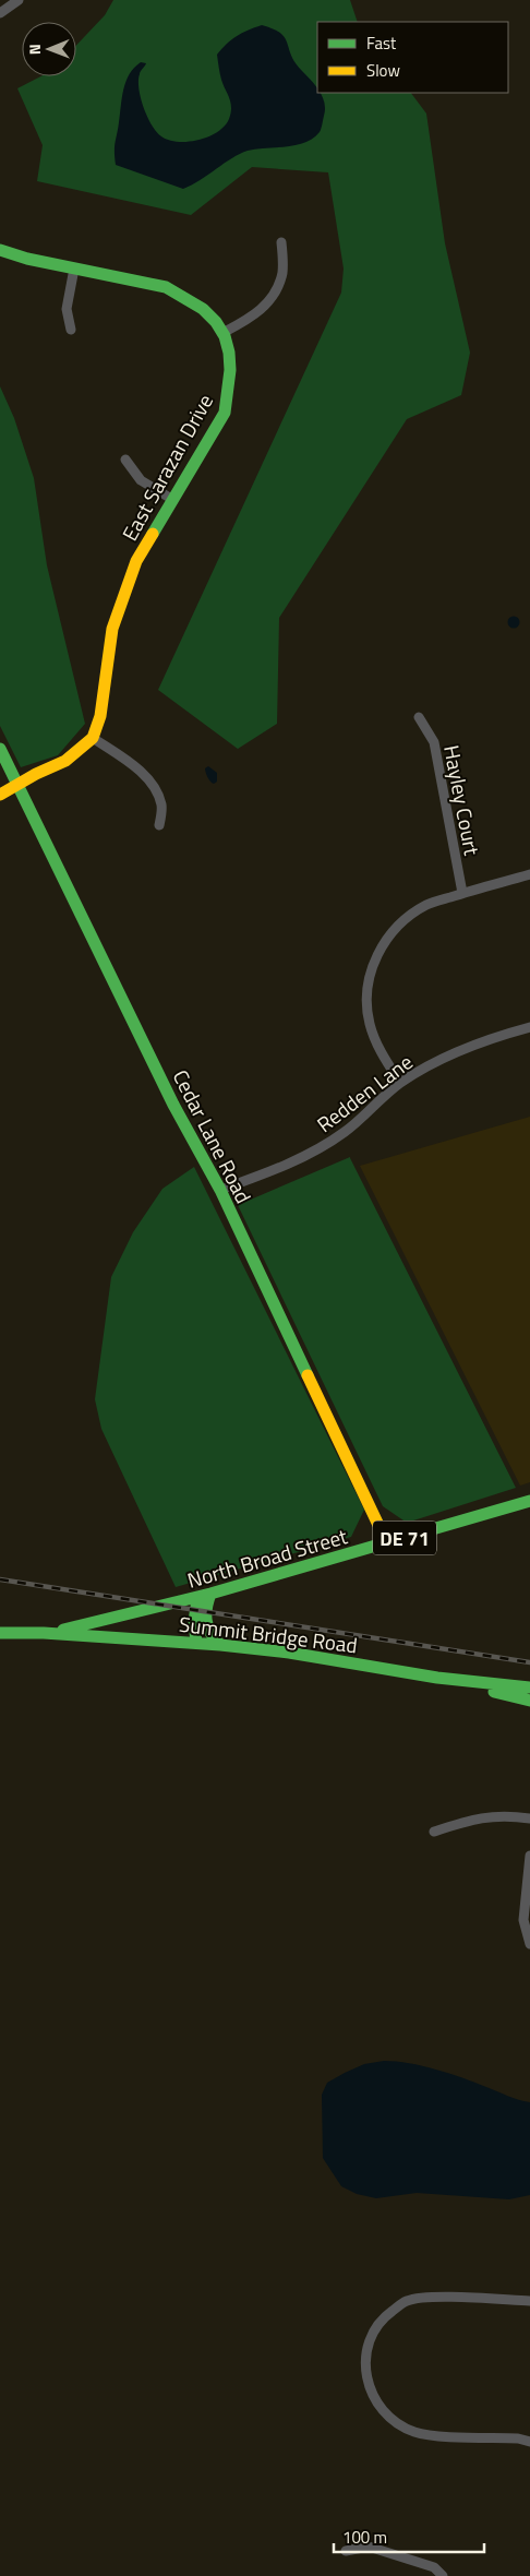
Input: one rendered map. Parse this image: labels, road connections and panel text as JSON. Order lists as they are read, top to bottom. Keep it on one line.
{"streets":{"street":["East Sarazan Drive","Hayley Court","Redden Lane","Cedar Lane Road","DE 71","North Broad Street","Summit Bridge Road"]},"crossings":[["Redden Lane","Cedar Lane Road"],["Cedar Lane Road","North Broad Street"],["North Broad Street","Summit Bridge Road"]],"legend":["Fast","Slow"],"scale_bar":"100 m","north":"left"}
